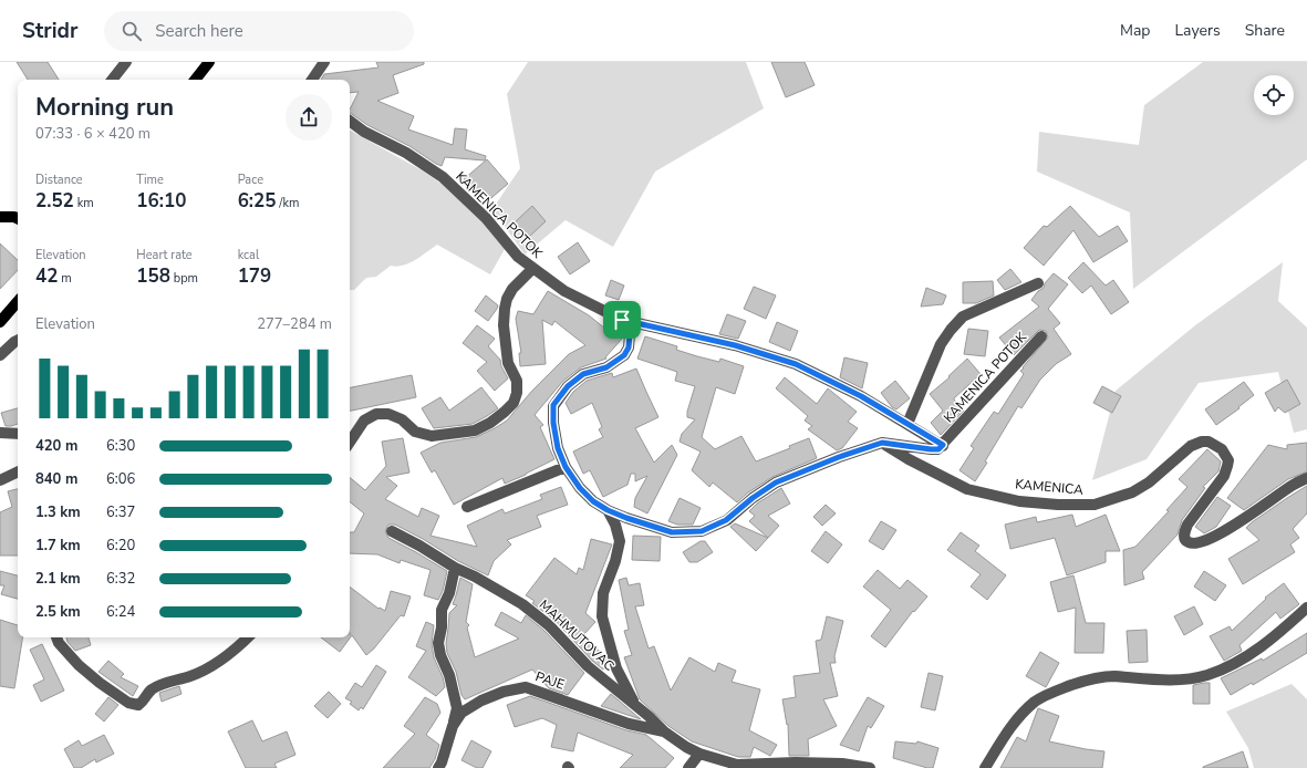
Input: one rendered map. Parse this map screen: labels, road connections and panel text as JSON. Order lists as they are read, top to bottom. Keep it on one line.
{"streets":{"street":["KAMENICA POTOK","KAMENICA","MAHMUTOVAC","PAJE"]},"crossings":[["MAHMUTOVAC","PAJE"]],"page":{"header":"Stridr","search":"Search here","nav":["Map","Layers","Share"],"heading":["Morning run","07:33 · 6 × 420 m"],"stats":[["Distance","2.52 km"],["Time","16:10"],["Pace","6:25 /km"],["Elevation","42 m"],["Heart rate","158 bpm"],["kcal","179"]],"chart":["Elevation","277–284 m"],"list":[{"name":"420 m","note":"6:30"},{"name":"840 m","note":"6:06"},{"name":"1.3 km","note":"6:37"},{"name":"1.7 km","note":"6:20"},{"name":"2.1 km","note":"6:32"},{"name":"2.5 km","note":"6:24"}]}}
